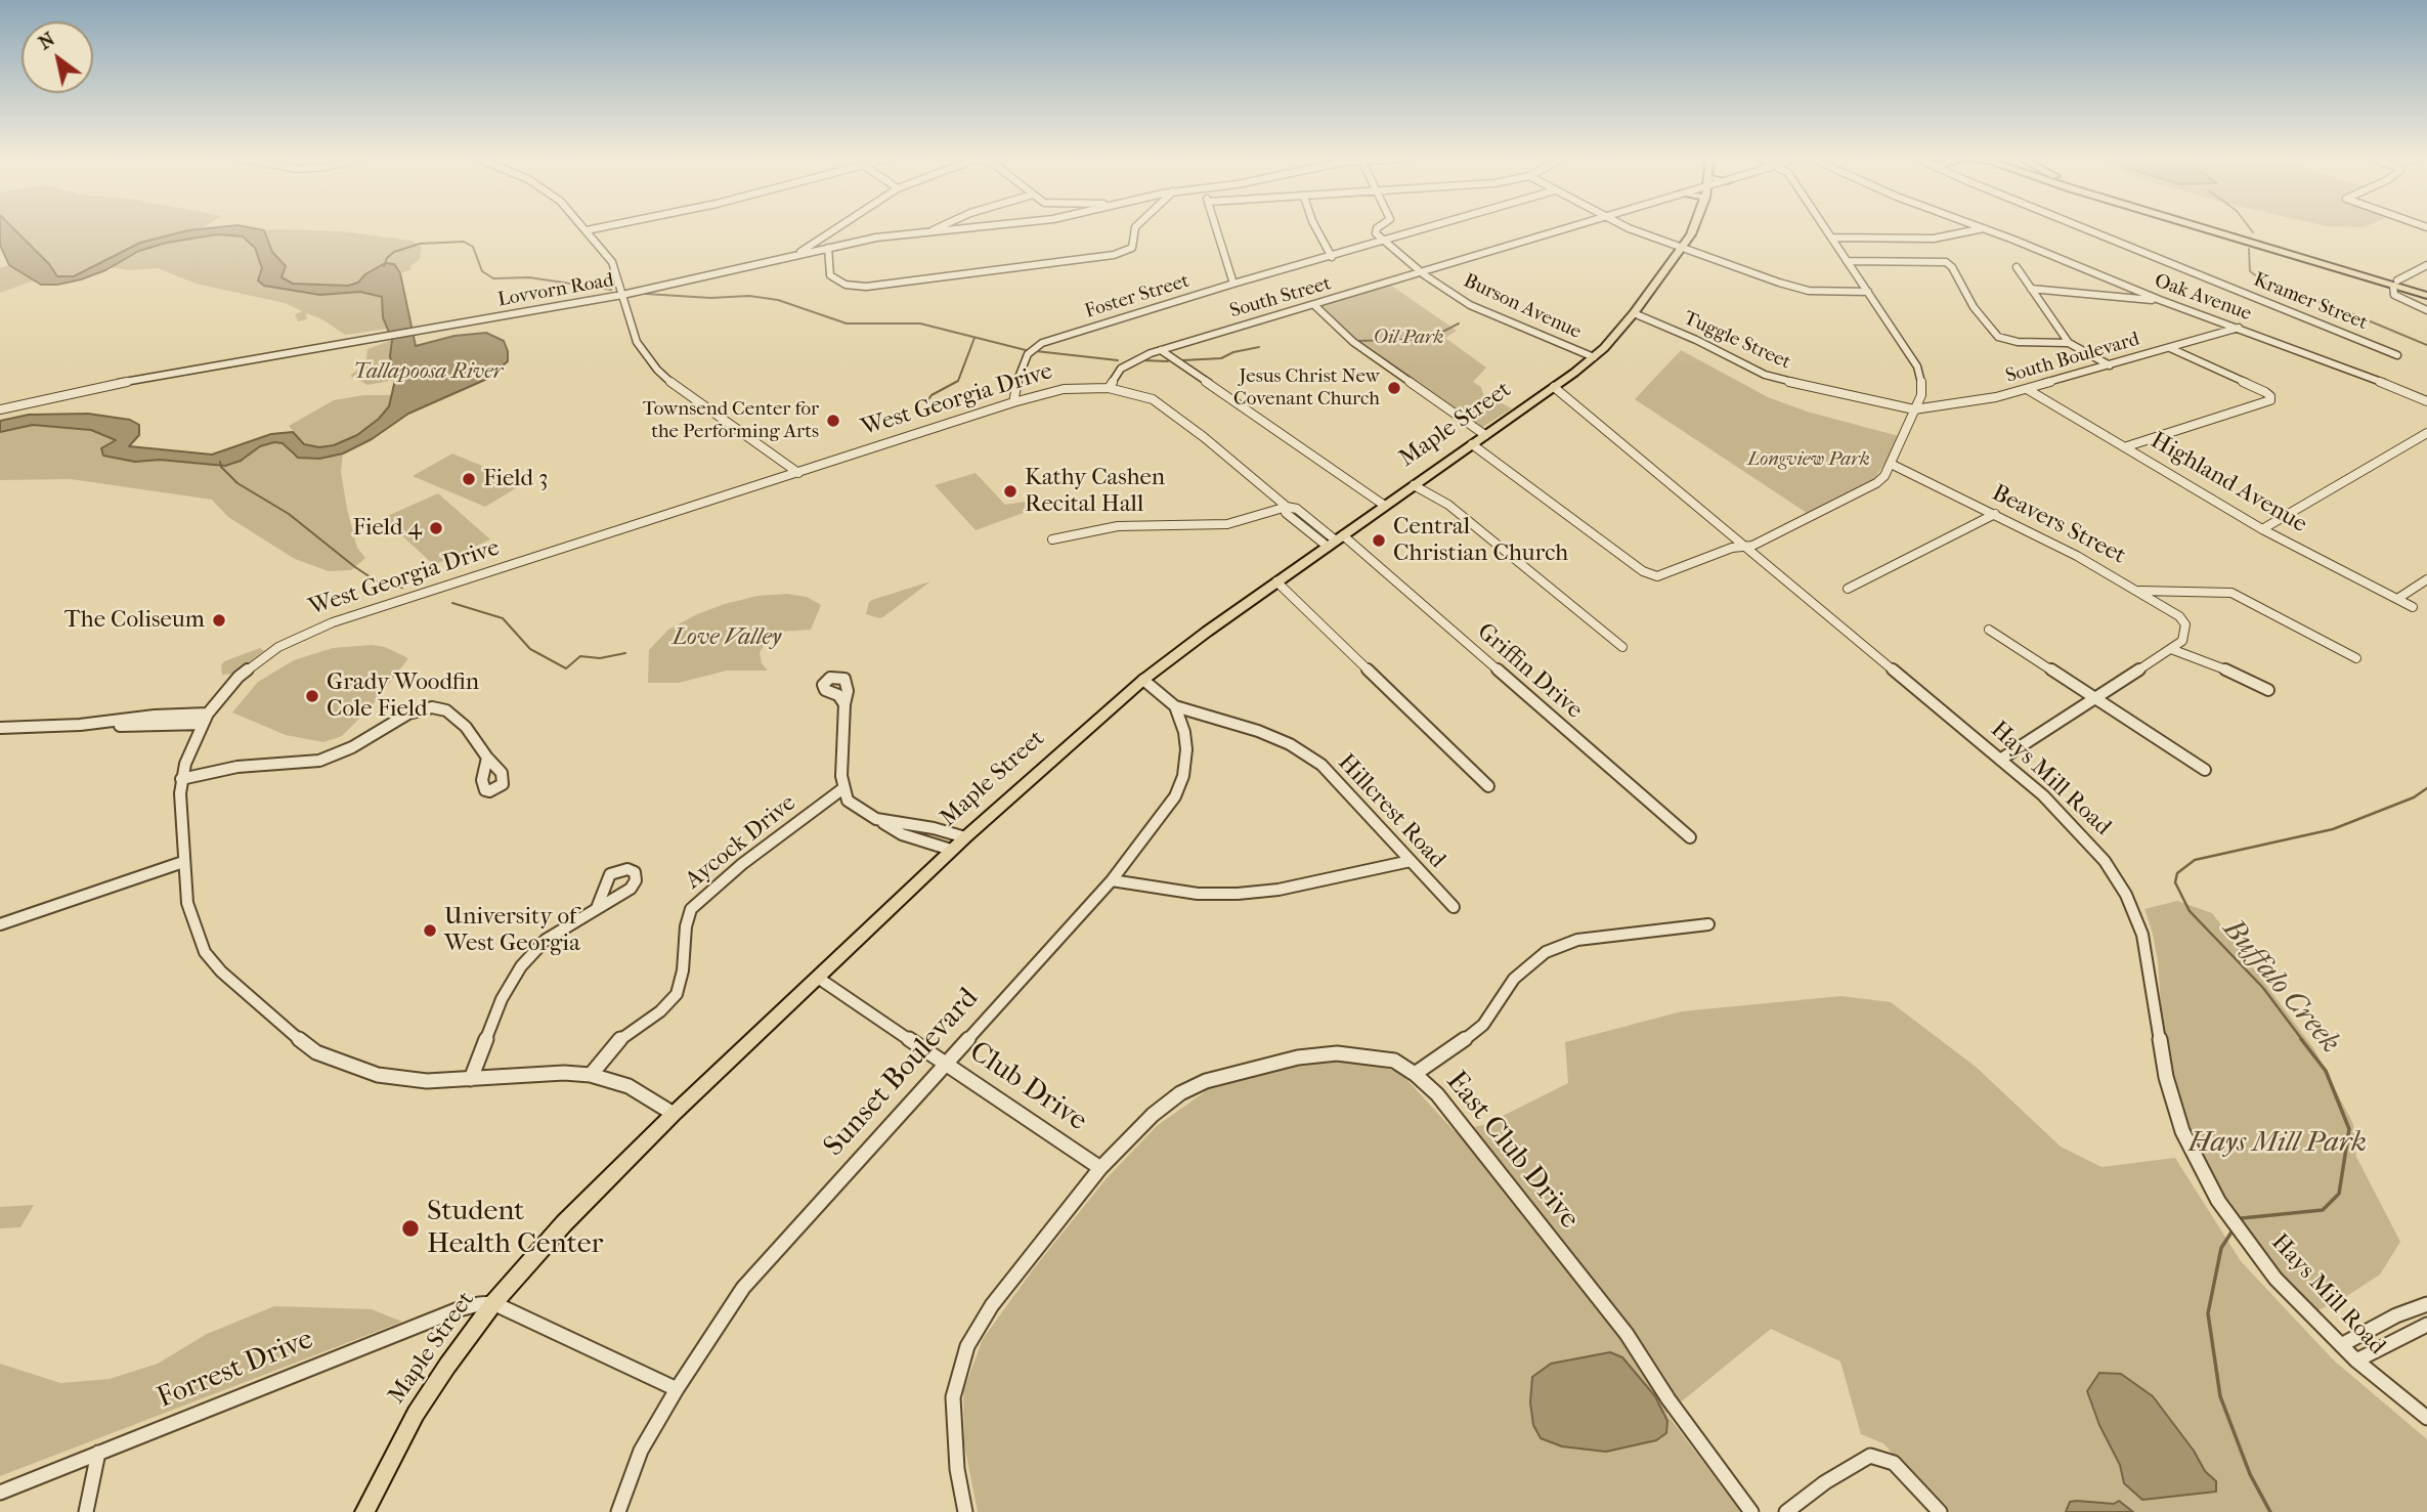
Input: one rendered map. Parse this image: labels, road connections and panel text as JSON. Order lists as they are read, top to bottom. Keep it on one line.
{"streets":{"main road":["Maple Street"],"street":["Lovvorn Road","Foster Street","South Street","Oak Avenue","Kramer Street","Burson Avenue","Tuggle Street","South Boulevard","West Georgia Drive","Highland Avenue","Beavers Street","Griffin Drive","Hays Mill Road","Hillcrest Road","Aycock Drive","Sunset Boulevard","Club Drive","East Club Drive","Forrest Drive"]},"crossings":[["Foster Street","Burson Avenue"],["Foster Street","West Georgia Drive"],["South Street","Burson Avenue"],["South Street","West Georgia Drive"],["Oak Avenue","South Boulevard"],["Burson Avenue","Maple Street"],["Tuggle Street","South Boulevard"],["Tuggle Street","Maple Street"],["South Boulevard","Highland Avenue"],["West Georgia Drive","Maple Street"],["West Georgia Drive","Griffin Drive"],["West Georgia Drive","Aycock Drive"],["Maple Street","Griffin Drive"],["Maple Street","Hays Mill Road"],["Maple Street","Club Drive"],["Maple Street","Forrest Drive"],["Hillcrest Road","Sunset Boulevard"],["Sunset Boulevard","Club Drive"],["Club Drive","East Club Drive"]],"water":["Tallapoosa River","Buffalo Creek"],"parks":["Oil Park","Longview Park","Love Valley","Hays Mill Park"],"places":["Jesus Christ New Covenant Church","Townsend Center for the Performing Arts","Field 3","Kathy Cashen Recital Hall","Field 4","Central Christian Church","The Coliseum","Grady Woodfin Cole Field","University of West Georgia","Student Health Center"],"north":"top left"}
